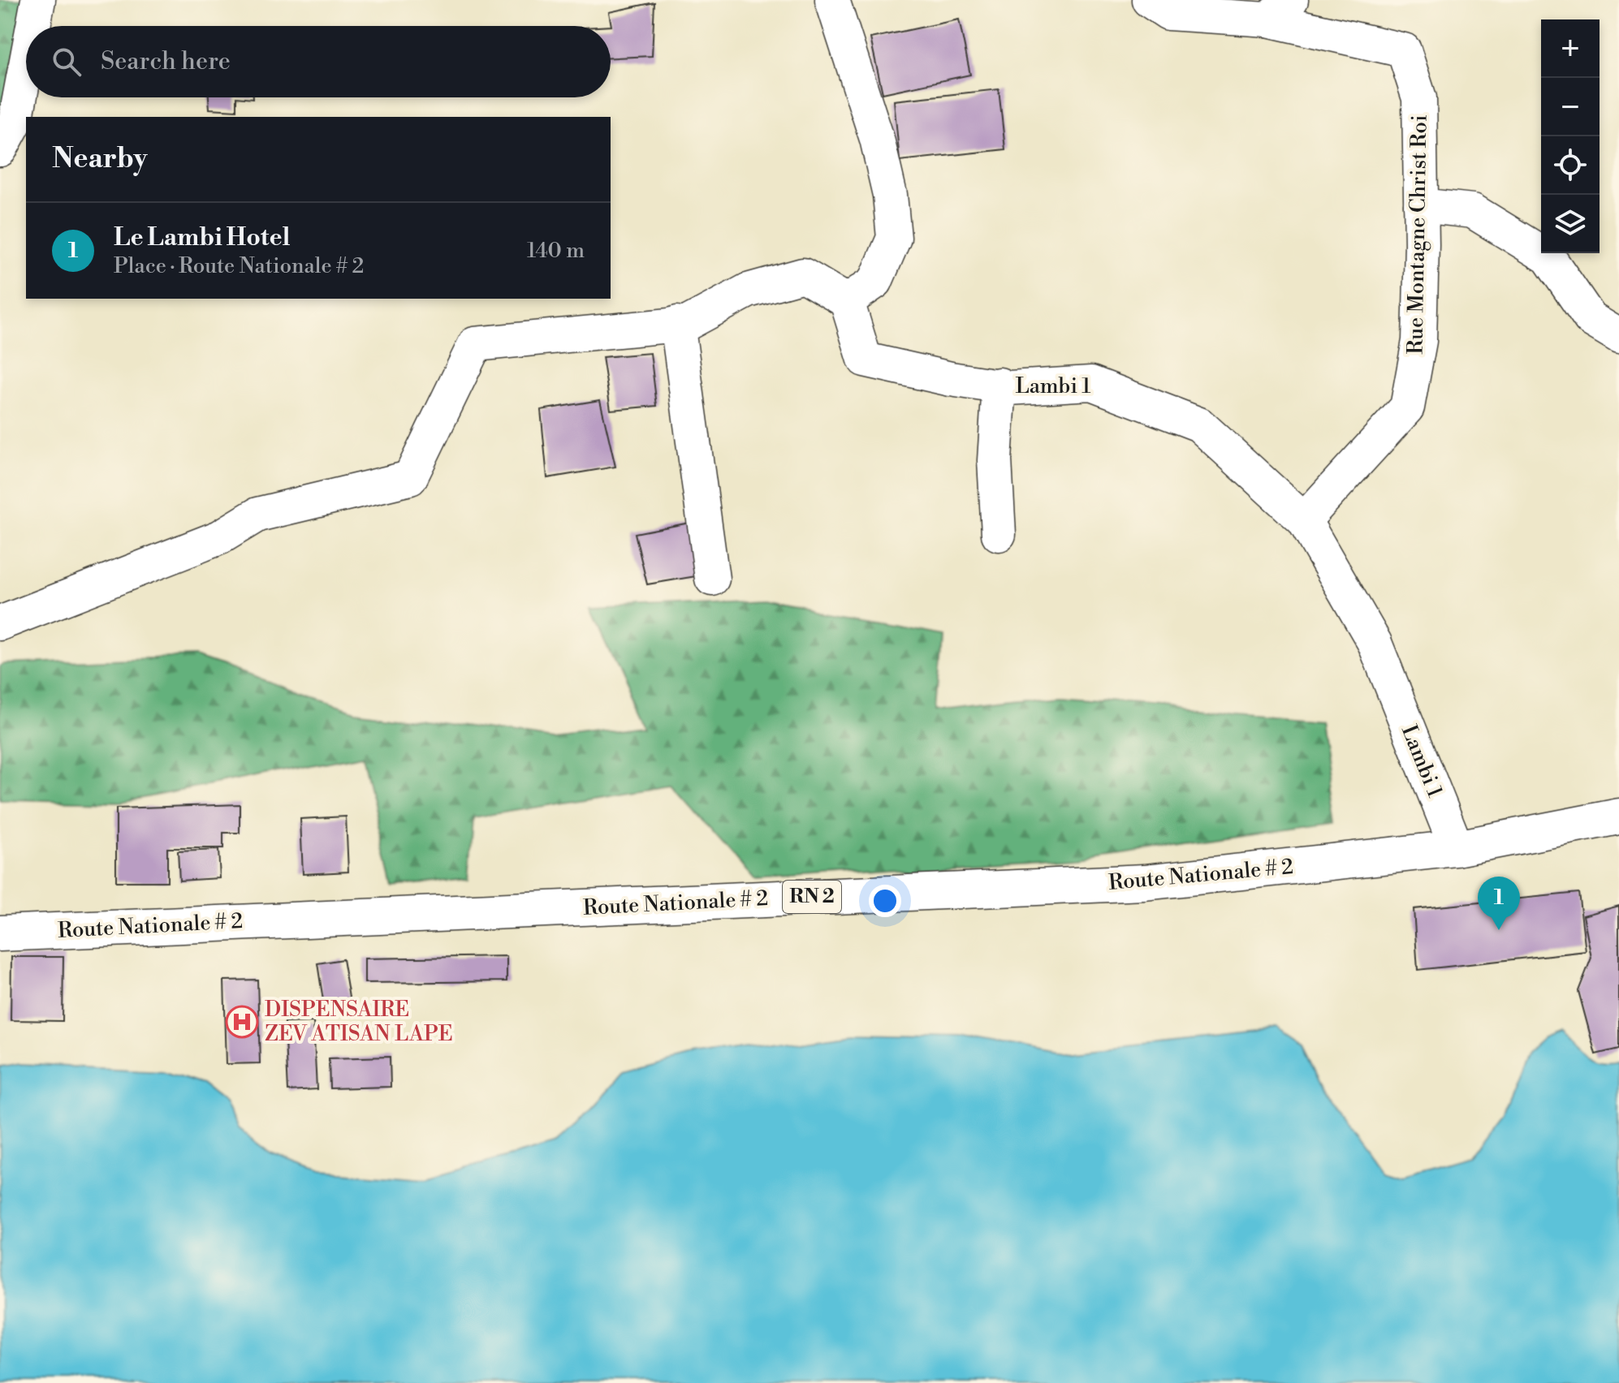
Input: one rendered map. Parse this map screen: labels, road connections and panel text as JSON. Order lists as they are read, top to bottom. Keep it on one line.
{"streets":{"main road":["Route Nationale # 2","RN 2"],"street":["Rue Montagne Christ Roi","Lambi 1"]},"crossings":[["Rue Montagne Christ Roi","Lambi 1"],["Lambi 1","Route Nationale # 2"]],"places":{"hospital":["DISPENSAIRE ZEV ATISAN LAPE"]},"page":{"map_buttons":["+","−"],"search":"Search here","heading":"Nearby","list":[{"mark":"1","name":"Le Lambi Hotel","note":"Place · Route Nationale # 2","value":"140 m"}],"pins":"1"}}
